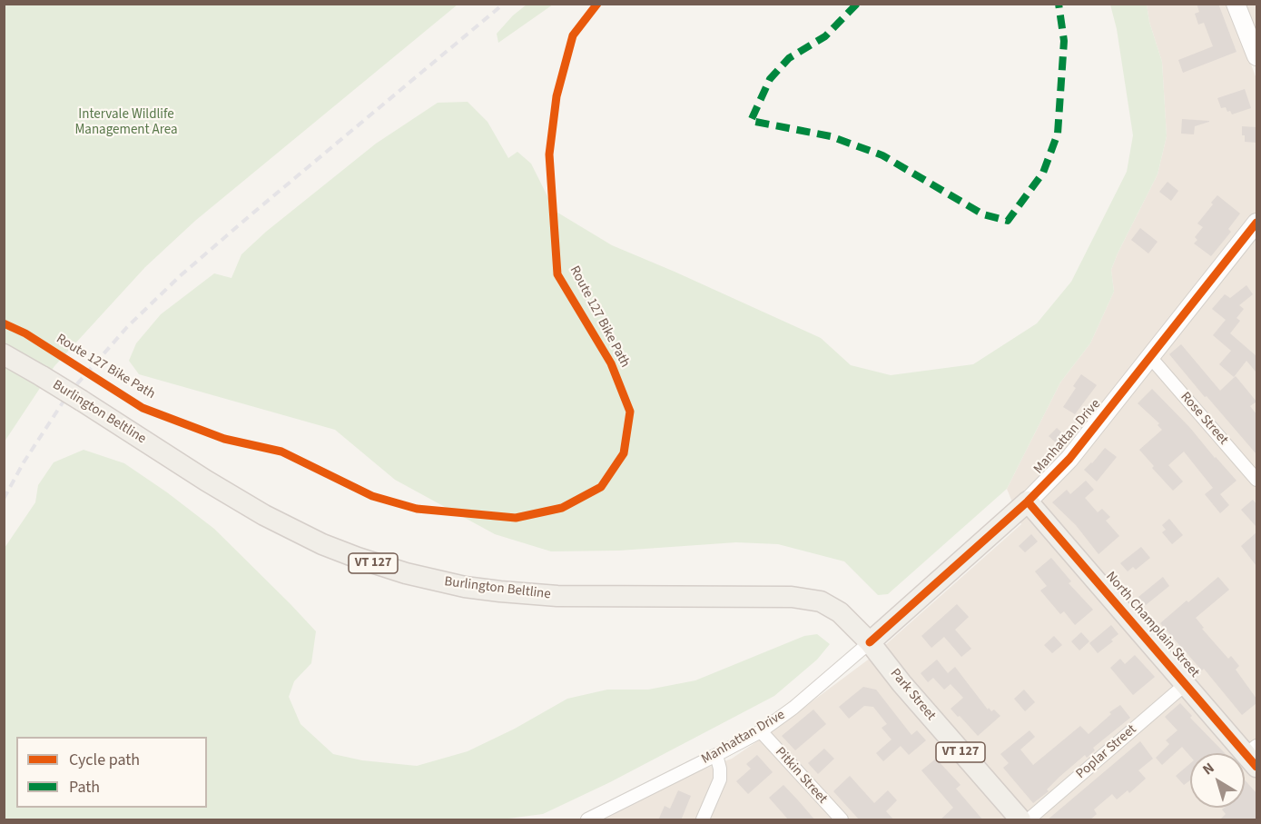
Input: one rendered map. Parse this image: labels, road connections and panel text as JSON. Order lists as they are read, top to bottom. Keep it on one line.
{"streets":{"main road":["Burlington Beltline","Manhattan Drive","VT 127","North Champlain Street","Park Street"],"street":["Rose Street","Poplar Street","Pitkin Street"],"cycle path":["Route 127 Bike Path"]},"crossings":[["Burlington Beltline","Manhattan Drive"],["Burlington Beltline","Park Street"],["Rose Street","Manhattan Drive"],["Manhattan Drive","North Champlain Street"],["Manhattan Drive","Park Street"],["Manhattan Drive","Pitkin Street"],["North Champlain Street","Poplar Street"]],"parks":["Intervale Wildlife Management Area"],"legend":["Cycle path","Path"],"north":"top left"}
